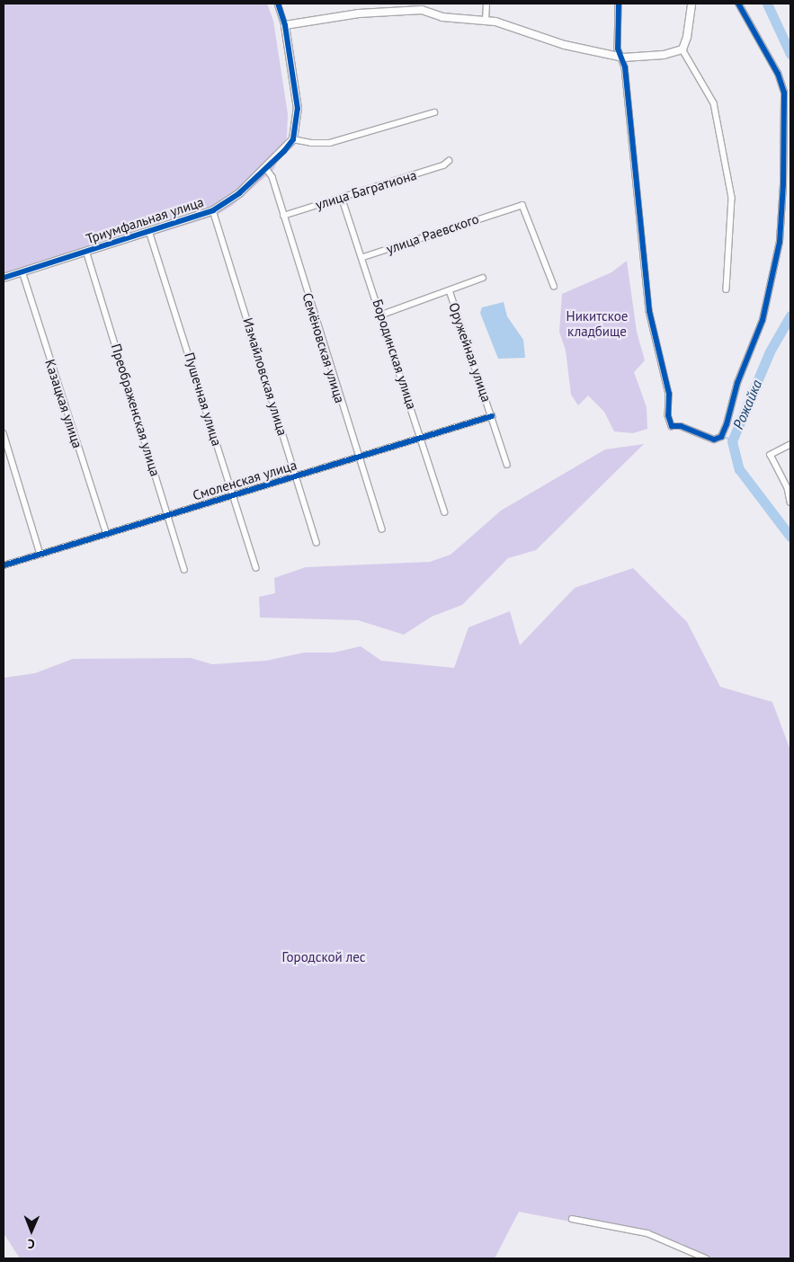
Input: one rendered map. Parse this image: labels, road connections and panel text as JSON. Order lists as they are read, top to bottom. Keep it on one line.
{"streets":{"street":["улица Багратиона","Триумфальная улица","улица Раевского","Семёновская улица","Оружейная улица","Бородинская улица","Измайловская улица","Пушечная улица","Казацкая улица","Преображенская улица","Смоленская улица"]},"crossings":[["улица Багратиона","Семёновская улица"],["улица Багратиона","Бородинская улица"],["Триумфальная улица","Семёновская улица"],["Триумфальная улица","Измайловская улица"],["Триумфальная улица","Пушечная улица"],["Триумфальная улица","Казацкая улица"],["Триумфальная улица","Преображенская улица"],["улица Раевского","Бородинская улица"],["Семёновская улица","Смоленская улица"],["Оружейная улица","Смоленская улица"],["Бородинская улица","Смоленская улица"],["Измайловская улица","Смоленская улица"],["Пушечная улица","Смоленская улица"],["Казацкая улица","Смоленская улица"],["Преображенская улица","Смоленская улица"]],"water":["Рожайка"],"parks":["Никитское кладбище","Городской лес"],"north":"bottom"}
